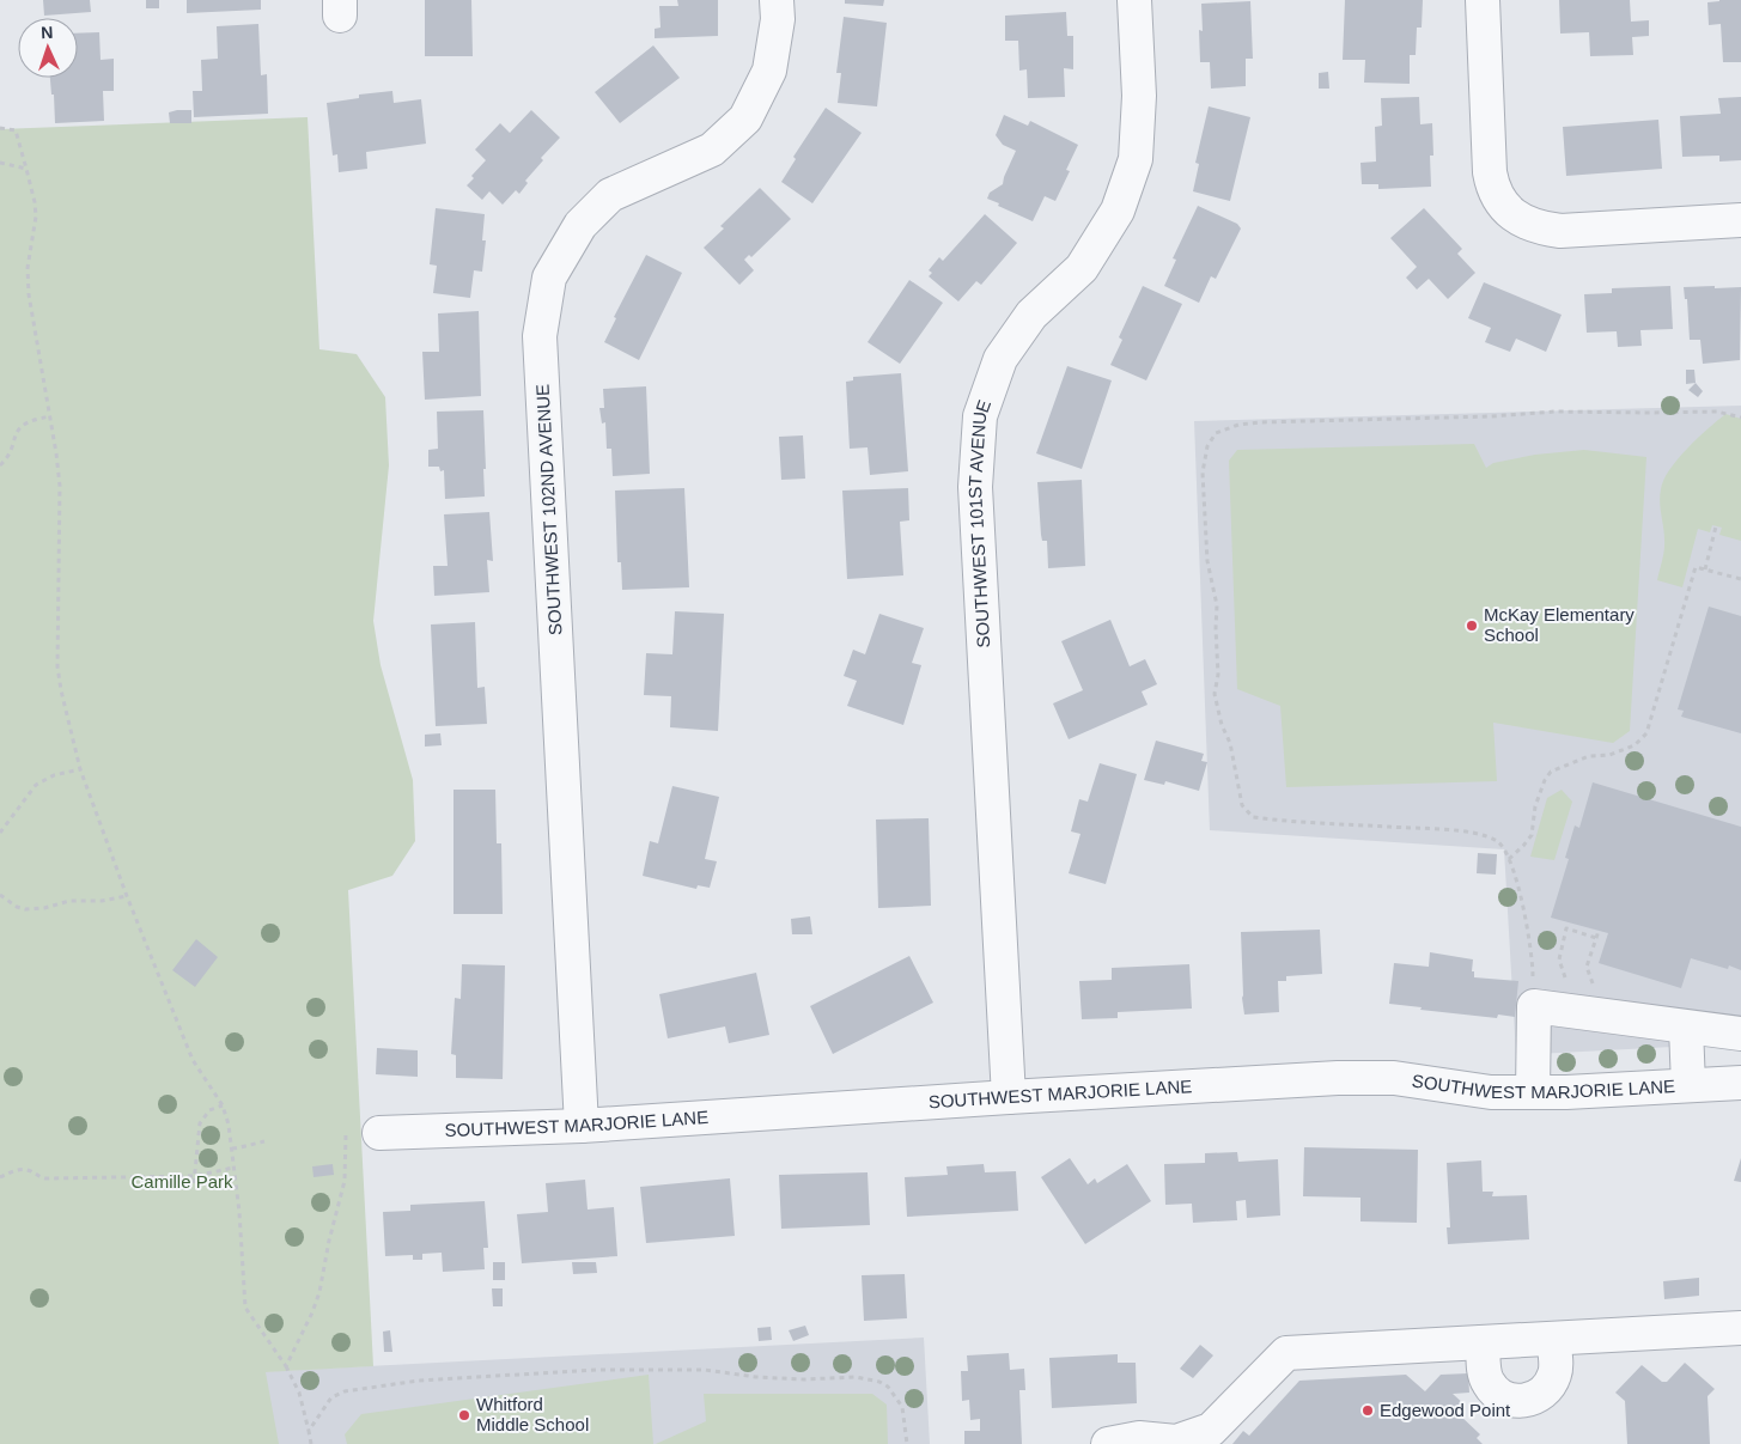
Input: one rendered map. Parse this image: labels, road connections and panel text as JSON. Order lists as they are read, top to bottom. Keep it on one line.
{"streets":{"street":["SOUTHWEST 102ND AVENUE","SOUTHWEST 101ST AVENUE","SOUTHWEST MARJORIE LANE"]},"crossings":[["SOUTHWEST 102ND AVENUE","SOUTHWEST MARJORIE LANE"],["SOUTHWEST 101ST AVENUE","SOUTHWEST MARJORIE LANE"]],"parks":["Camille Park"],"places":["McKay Elementary School","Edgewood Point","Whitford Middle School"],"north":"top"}
